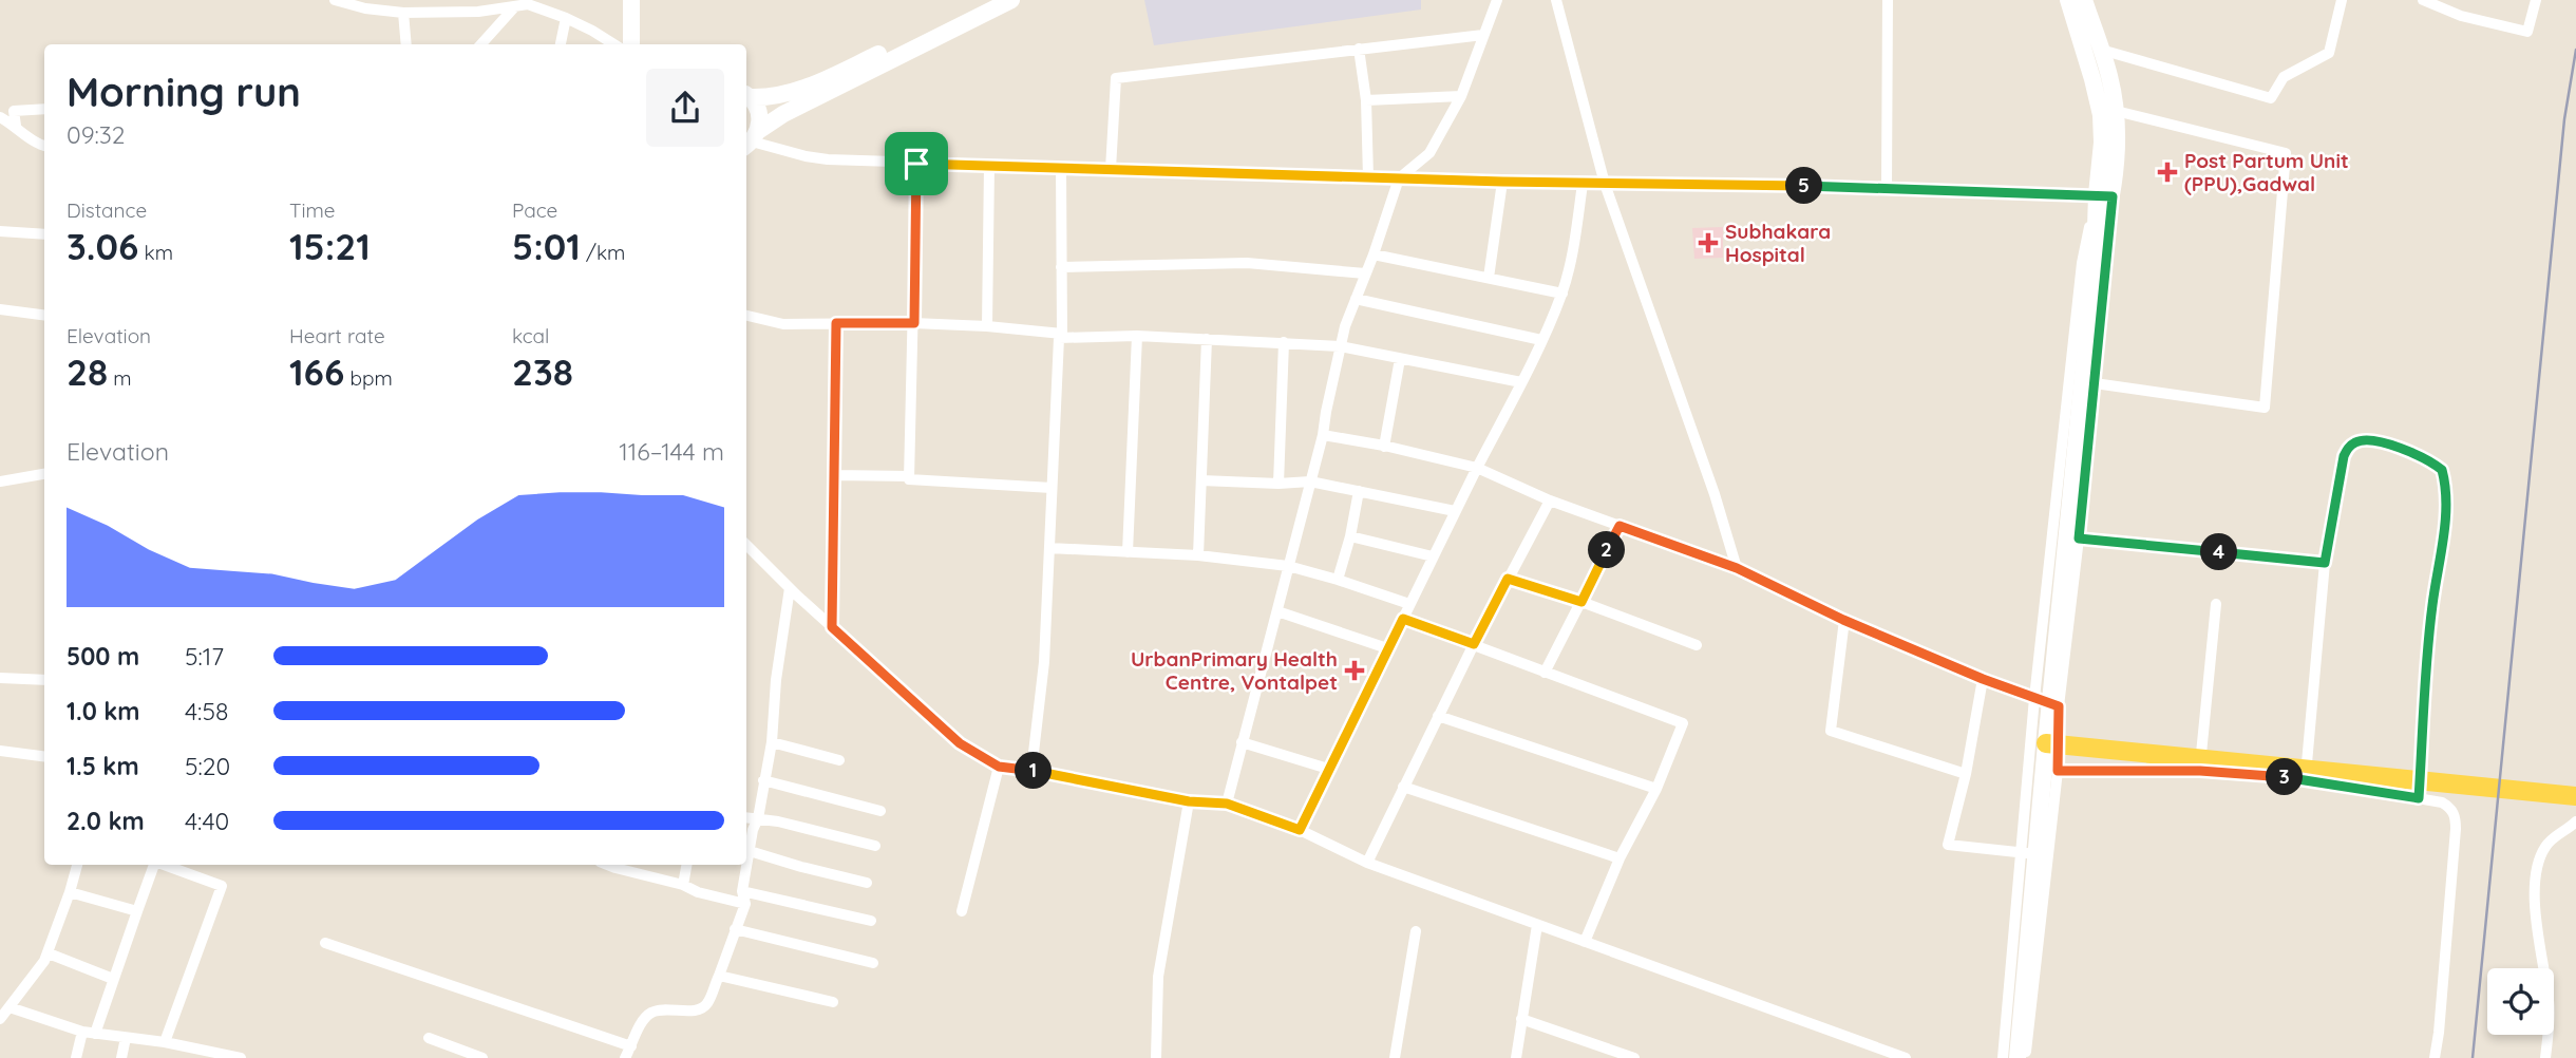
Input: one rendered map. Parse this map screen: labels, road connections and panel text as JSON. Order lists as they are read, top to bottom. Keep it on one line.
{"places":{"health":["Post Partum Unit (PPU),Gadwal","Subhakara Hospital","UrbanPrimary Health Centre, Vontalpet"]},"page":{"heading":["Morning run","09:32"],"pins":["5","2","4","1","3"],"stats":[["Distance","3.06 km"],["Time","15:21"],["Pace","5:01 /km"],["Elevation","28 m"],["Heart rate","166 bpm"],["kcal","238"]],"chart":["Elevation","116–144 m"],"list":[{"name":"500 m","note":"5:17"},{"name":"1.0 km","note":"4:58"},{"name":"1.5 km","note":"5:20"},{"name":"2.0 km","note":"4:40"}]}}
